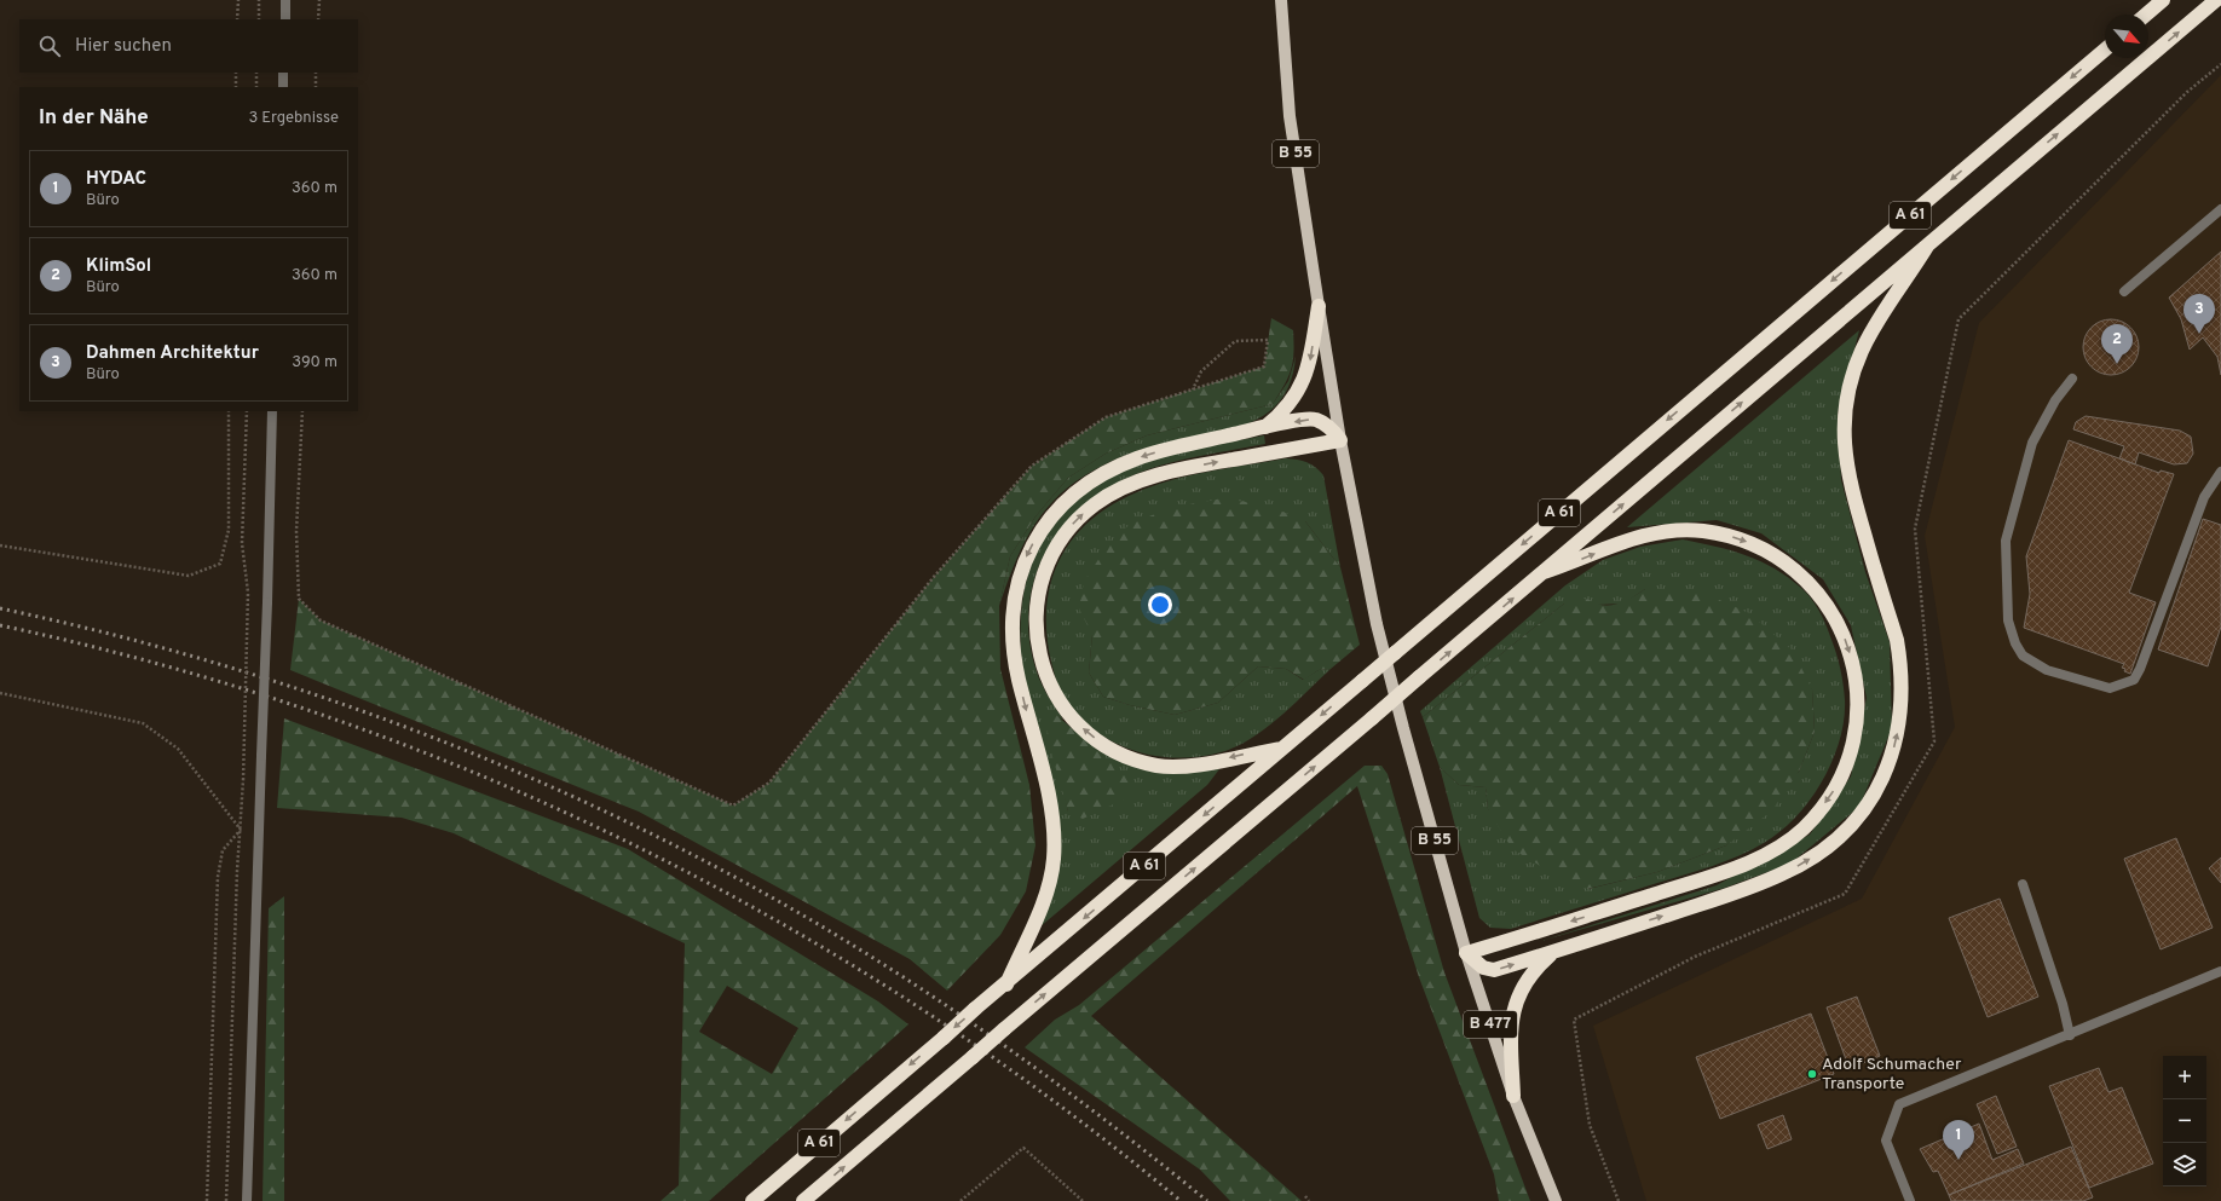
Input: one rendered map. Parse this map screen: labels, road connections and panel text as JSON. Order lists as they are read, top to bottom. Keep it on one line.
{"streets":{"highway":["A 61"],"main road":["B 55","B 477"]},"crossings":[["B 55","B 477"]],"places":["Adolf Schumacher Transporte"],"north":"bottom right","page":{"search":"Hier suchen","heading":["In der Nähe","3 Ergebnisse"],"list":[{"mark":"1","name":"HYDAC","note":"Büro","value":"360 m"},{"mark":"2","name":"KlimSol","note":"Büro","value":"360 m"},{"mark":"3","name":"Dahmen Architektur","note":"Büro","value":"390 m"}],"pins":["3","2","1"],"map_buttons":["+","−"]}}
